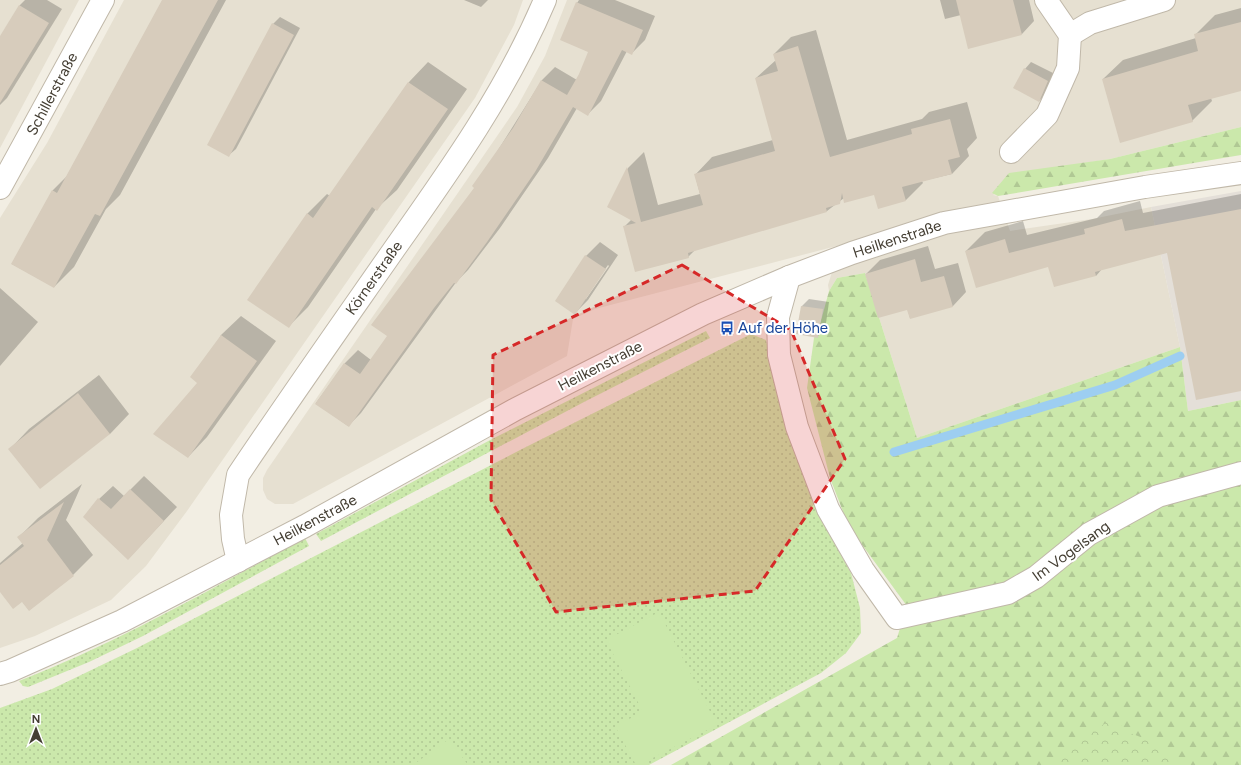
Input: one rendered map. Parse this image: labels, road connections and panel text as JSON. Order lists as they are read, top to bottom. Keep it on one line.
{"streets":{"street":["Schillerstraße","Heilkenstraße","Körnerstraße","Im Vogelsang"]},"crossings":[["Heilkenstraße","Körnerstraße"],["Heilkenstraße","Im Vogelsang"]],"places":{"bus stop":["Auf der Höhe"]},"north":"top"}
